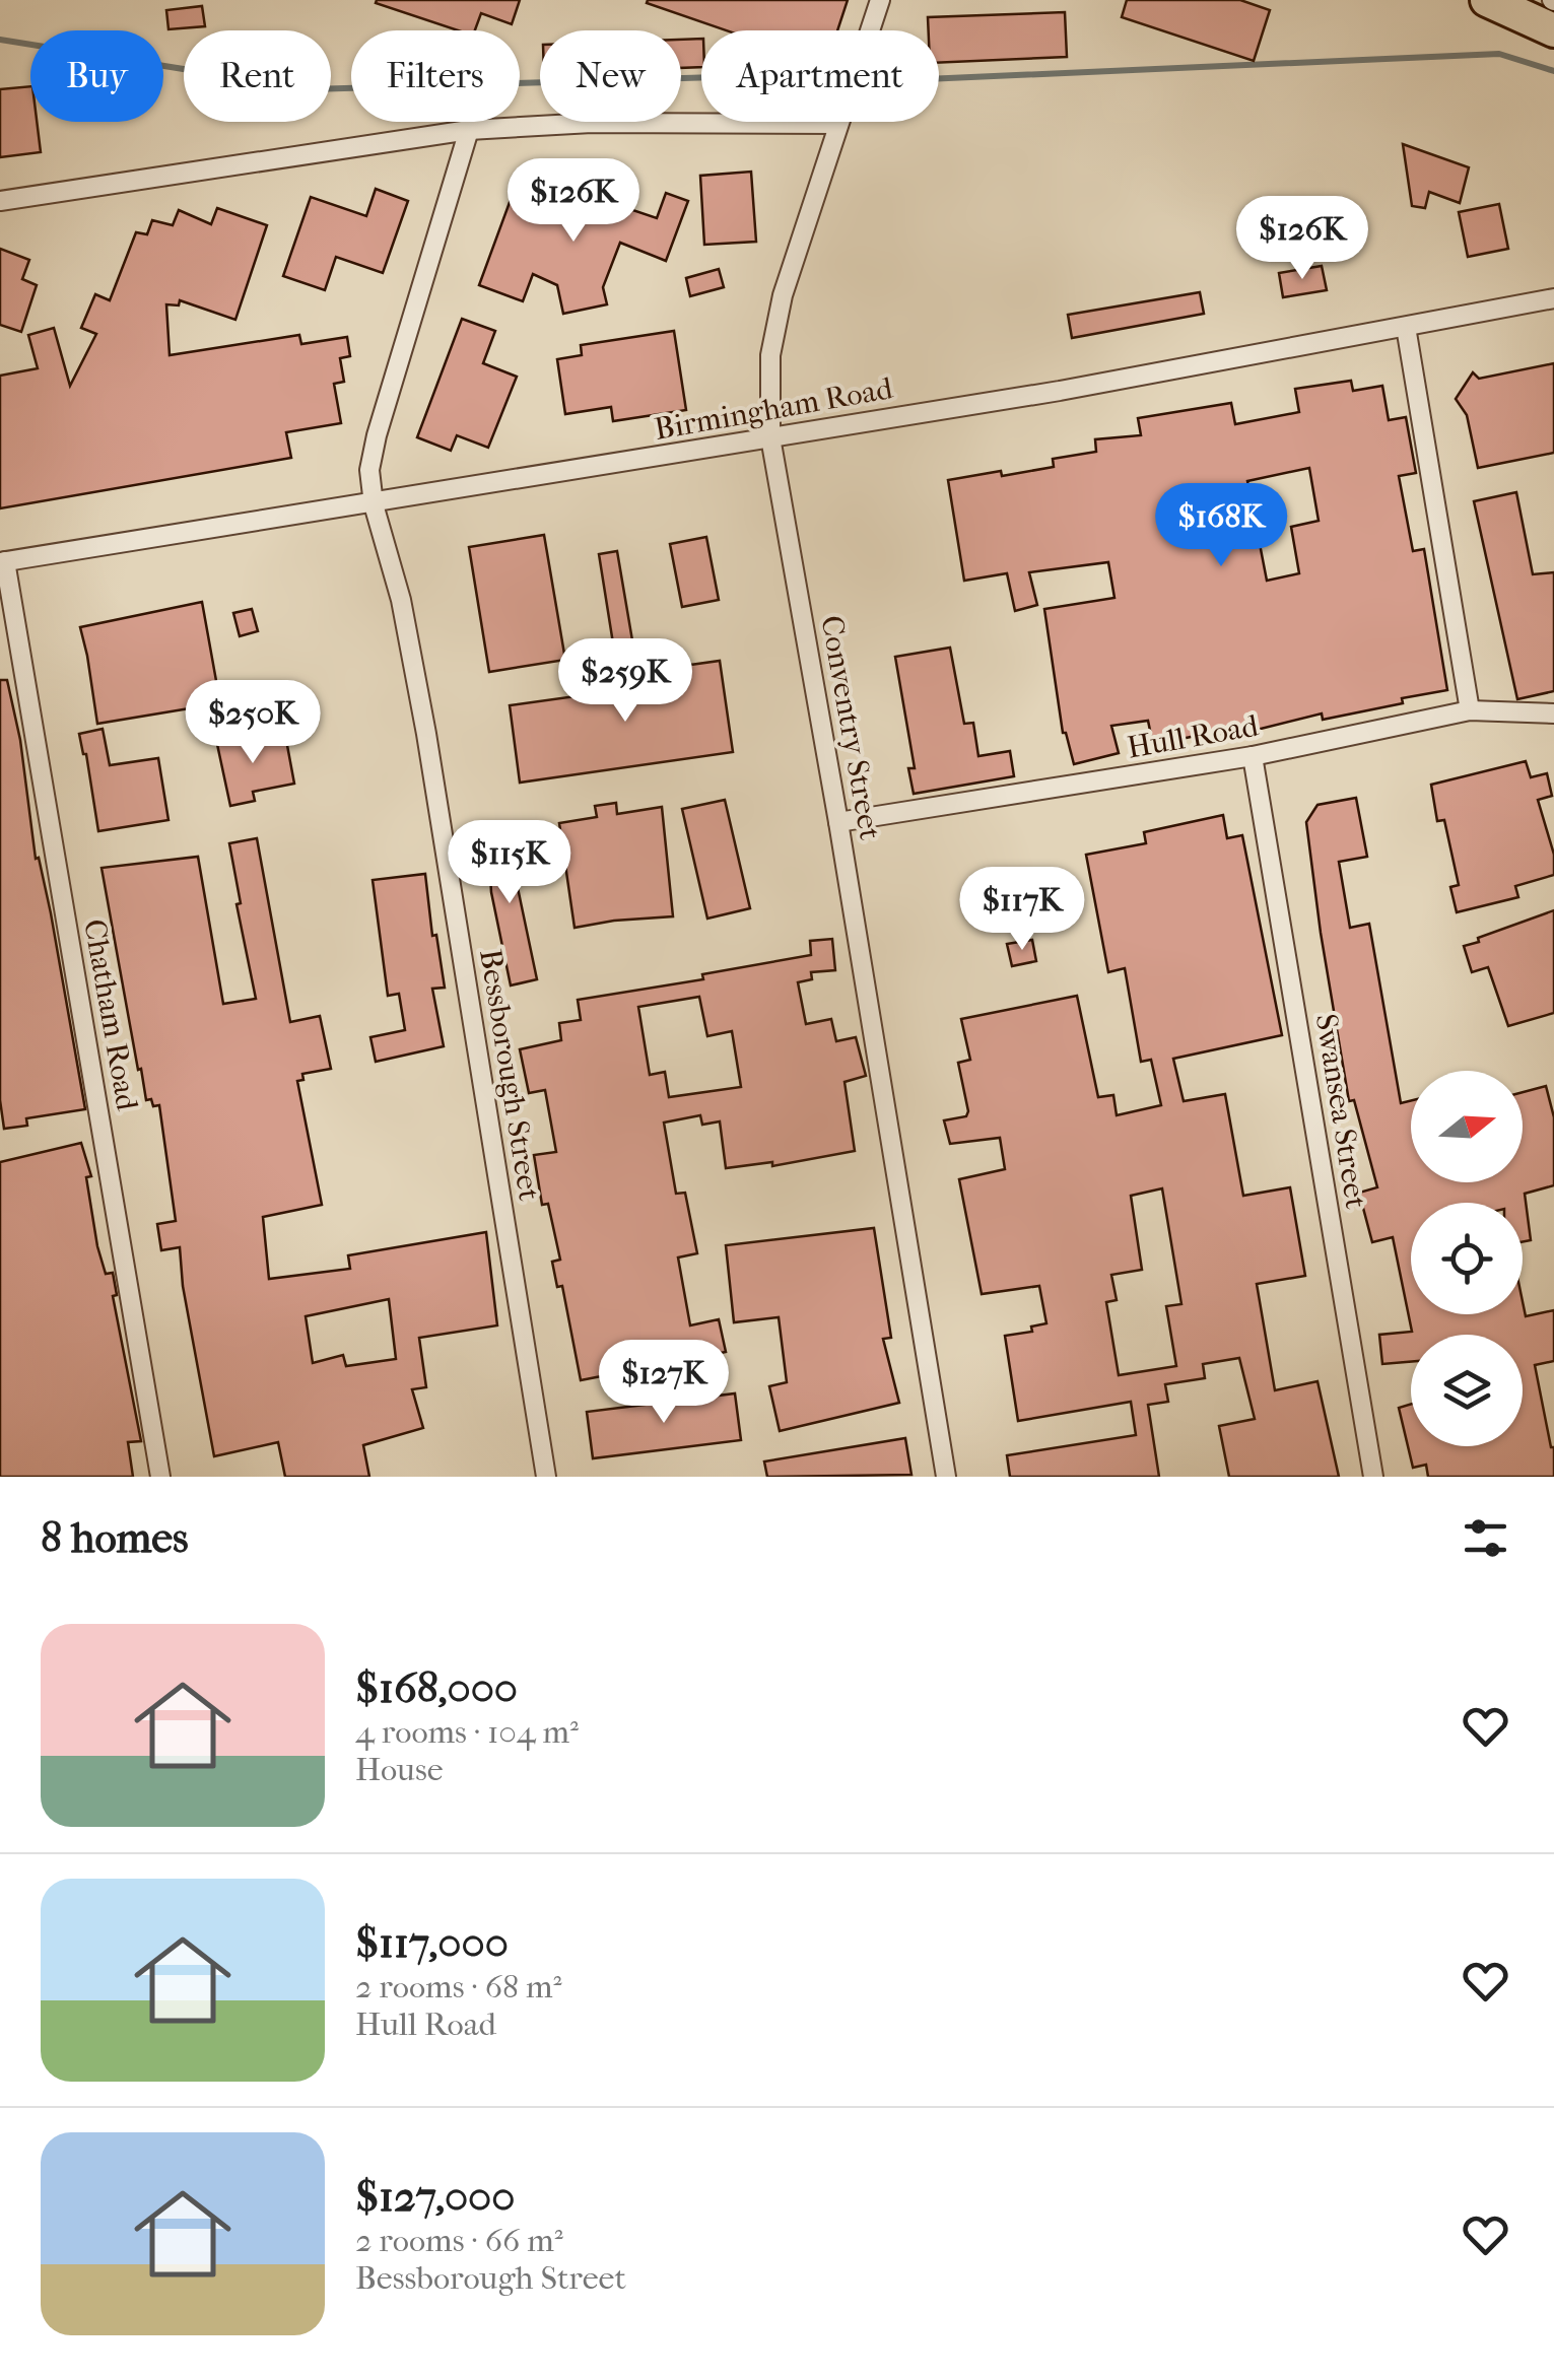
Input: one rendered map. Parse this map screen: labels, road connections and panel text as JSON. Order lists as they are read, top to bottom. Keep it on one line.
{"streets":{"street":["Birmingham Road","Conventry Street","Hull Road","Chatham Road","Bessborough Street","Swansea Street"]},"crossings":[["Birmingham Road","Conventry Street"],["Birmingham Road","Chatham Road"],["Birmingham Road","Bessborough Street"],["Conventry Street","Hull Road"],["Hull Road","Swansea Street"]],"north":"right","page":{"chip":["Buy","Rent","Filters","New","Apartment"],"price":["$126K","$126K","$168K","$259K","$250K","$115K","$117K","$127K"],"heading":"8 homes","list":[{"name":"$168,000","note":"4 rooms · 104 m² · House"},{"name":"$117,000","note":"2 rooms · 68 m² · Hull Road"},{"name":"$127,000","note":"2 rooms · 66 m² · Bessborough Street"}]}}
